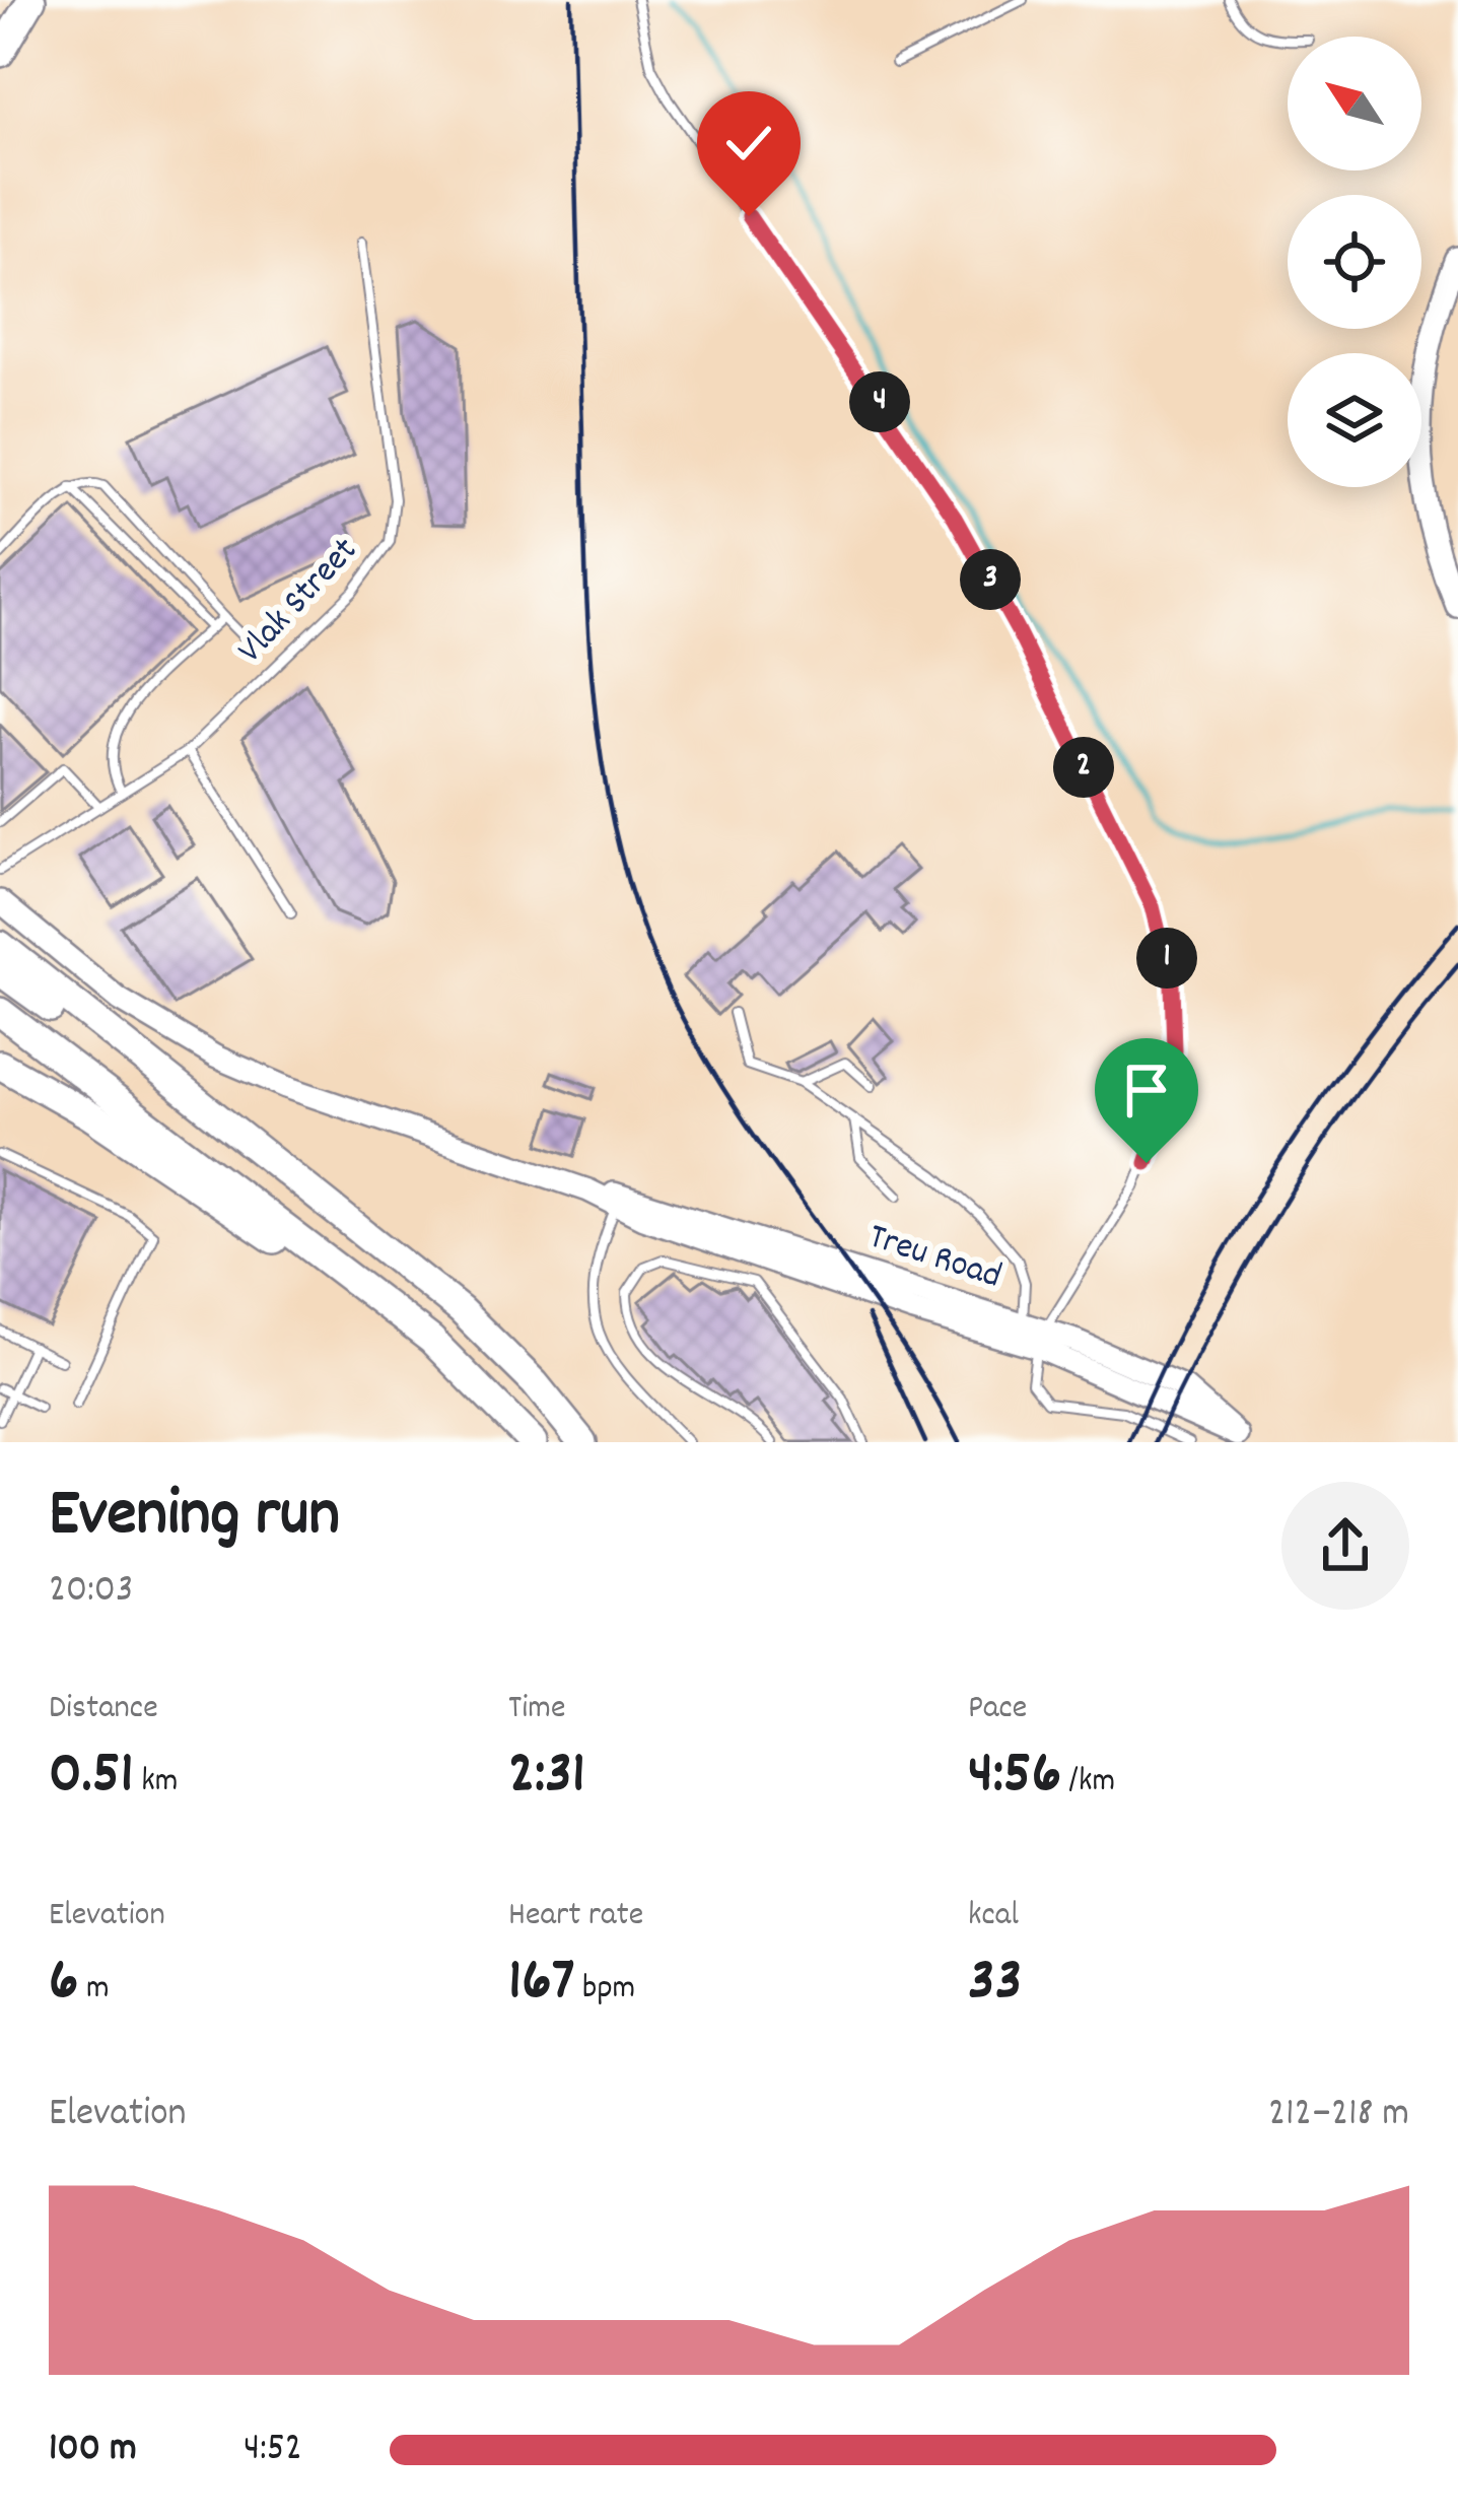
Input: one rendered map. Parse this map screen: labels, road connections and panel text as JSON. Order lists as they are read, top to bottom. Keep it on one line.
{"streets":{"street":["Treu Road"],"lane":["Vlak Street"]},"north":"top left","page":{"pins":["4","3","2","1"],"heading":["Evening run","20:03"],"stats":[["Distance","0.51 km"],["Time","2:31"],["Pace","4:56 /km"],["Elevation","6 m"],["Heart rate","167 bpm"],["kcal","33"]],"chart":["Elevation","212–218 m"],"list":[{"name":"100 m","note":"4:52"}]}}
